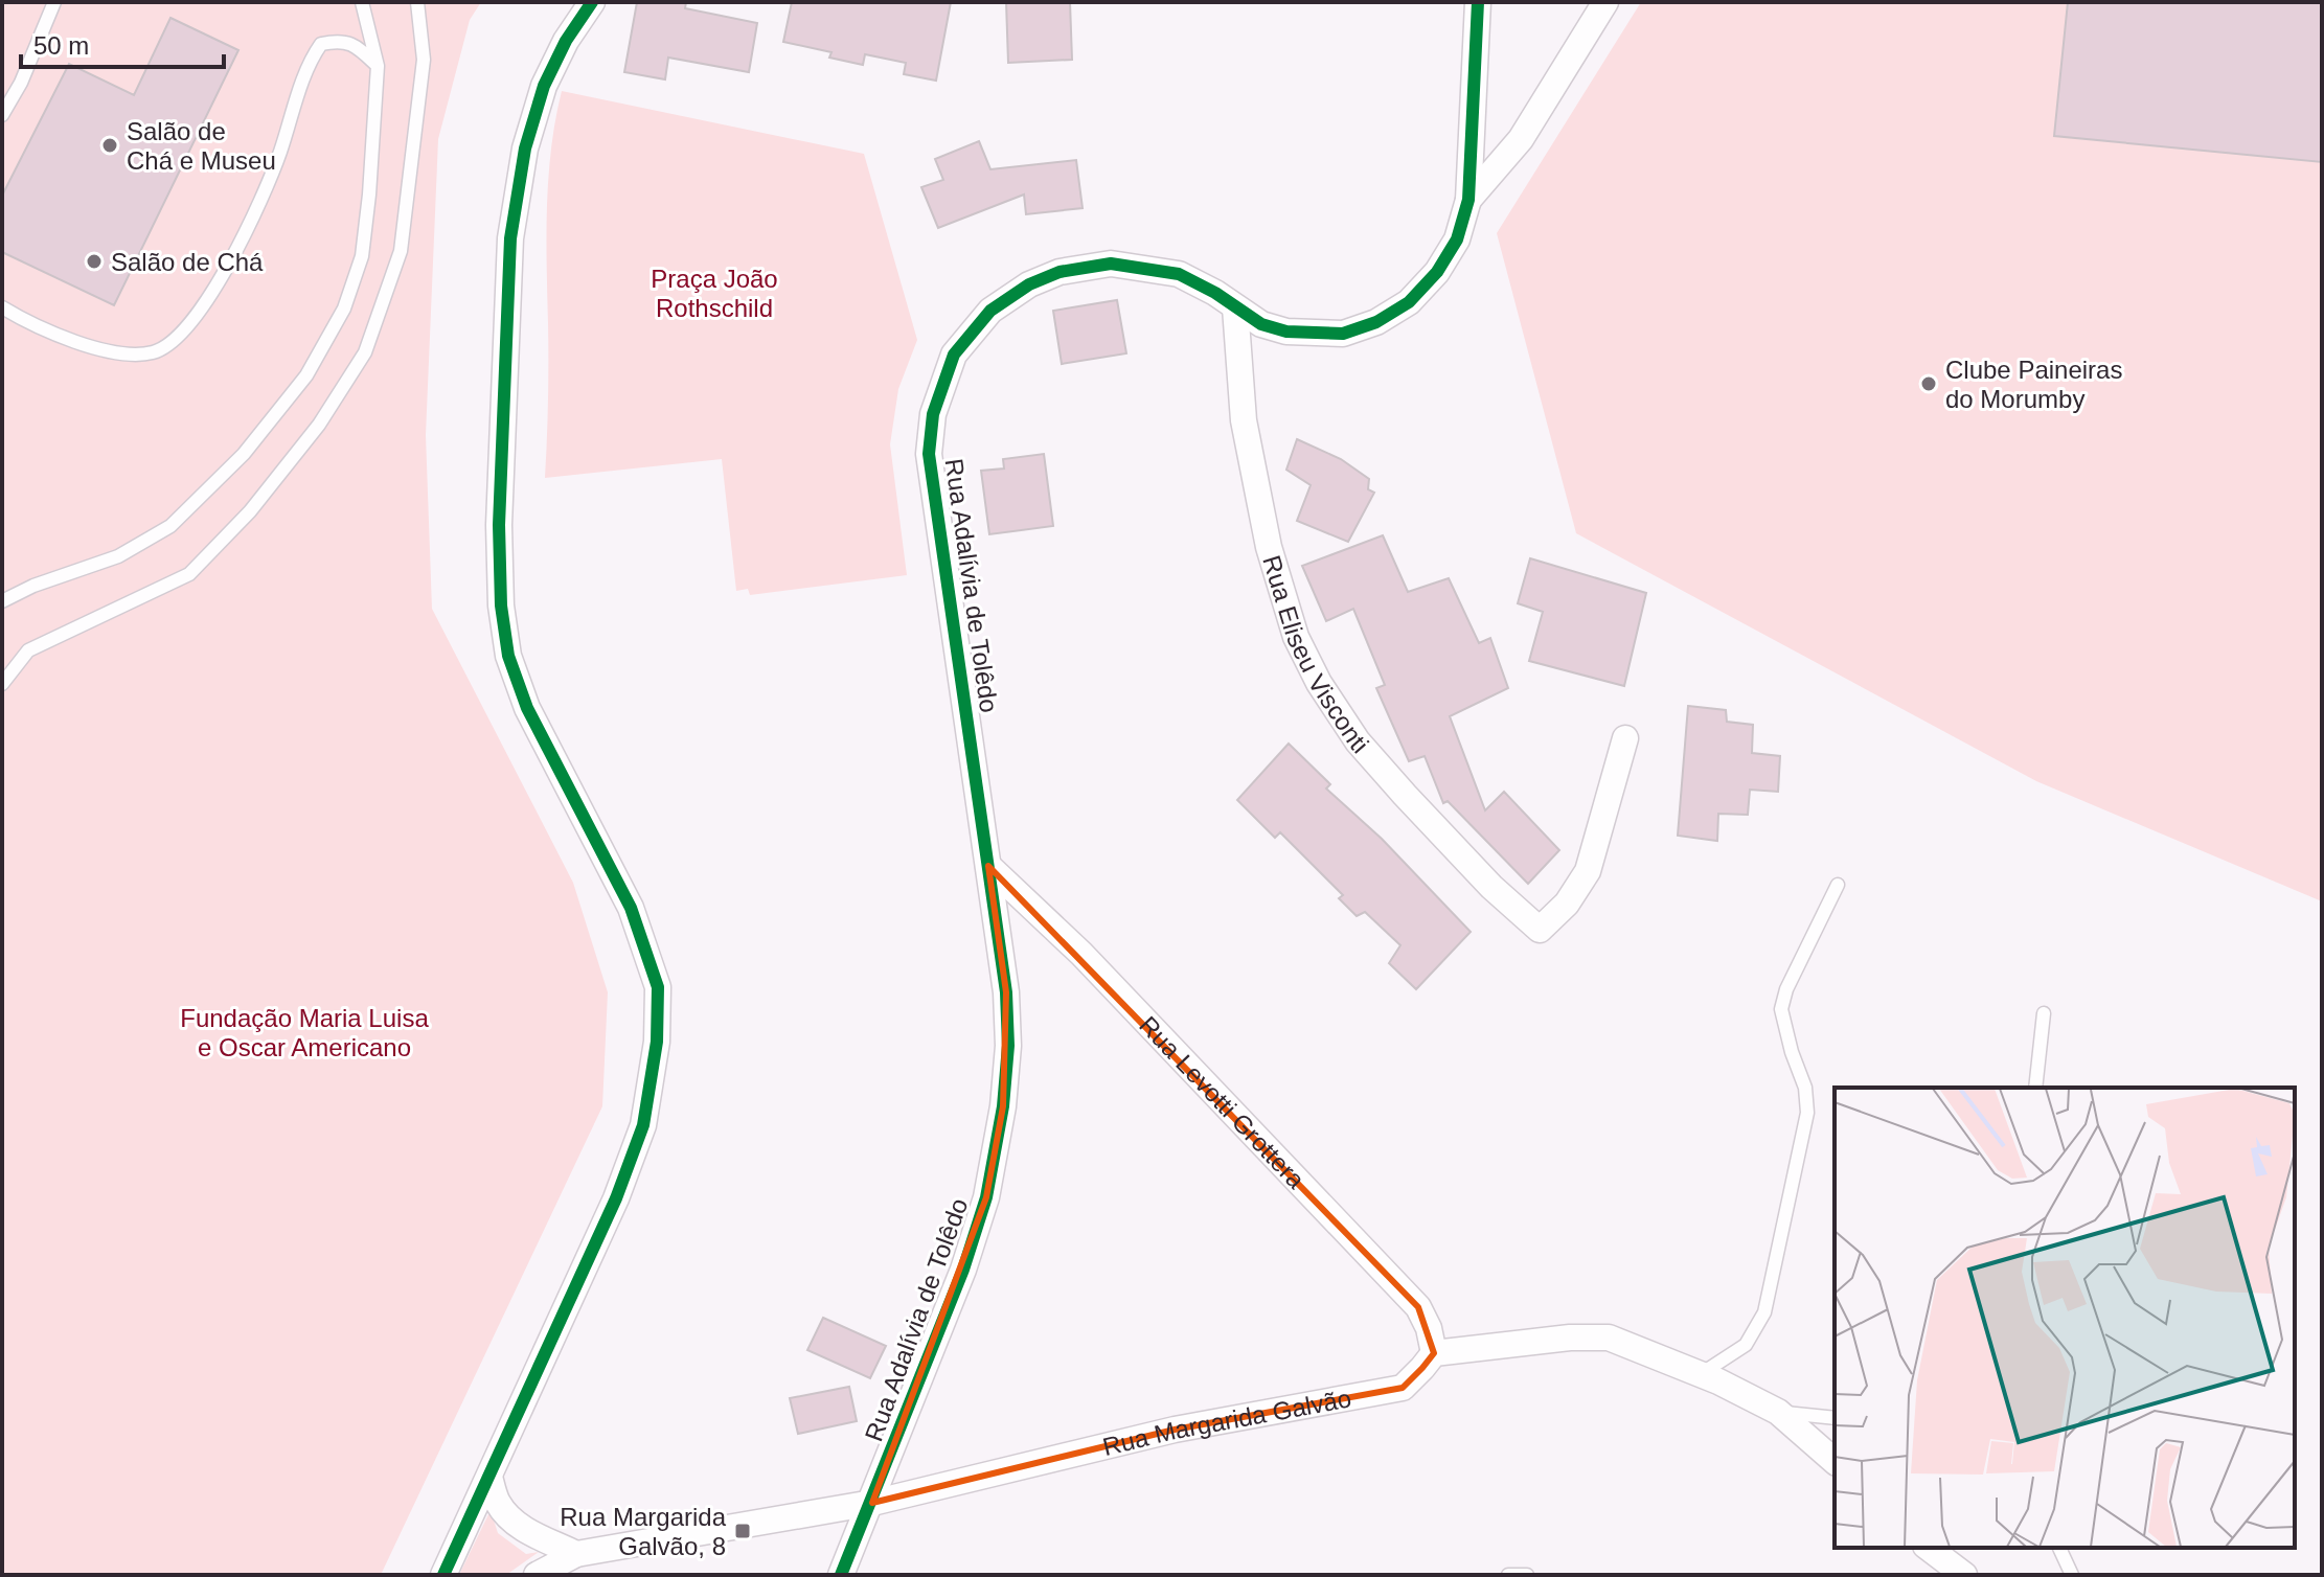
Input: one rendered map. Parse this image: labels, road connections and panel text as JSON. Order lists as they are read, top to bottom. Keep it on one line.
{"streets":{"street":["Rua Adalívia de Tolêdo","Rua Eliseu Visconti","Rua Levotti Grottera","Rua Margarida Galvão"]},"crossings":[["Rua Adalívia de Tolêdo","Rua Eliseu Visconti"],["Rua Adalívia de Tolêdo","Rua Levotti Grottera"],["Rua Adalívia de Tolêdo","Rua Margarida Galvão"],["Rua Levotti Grottera","Rua Margarida Galvão"]],"parks":["Praça João Rothschild","Fundação Maria Luisa e Oscar Americano"],"places":{"other":["Salão de Chá e Museu","Salão de Chá","Clube Paineiras do Morumby"],"transit":["Rua Margarida Galvão, 8"]},"scale_bar":"50 m"}
